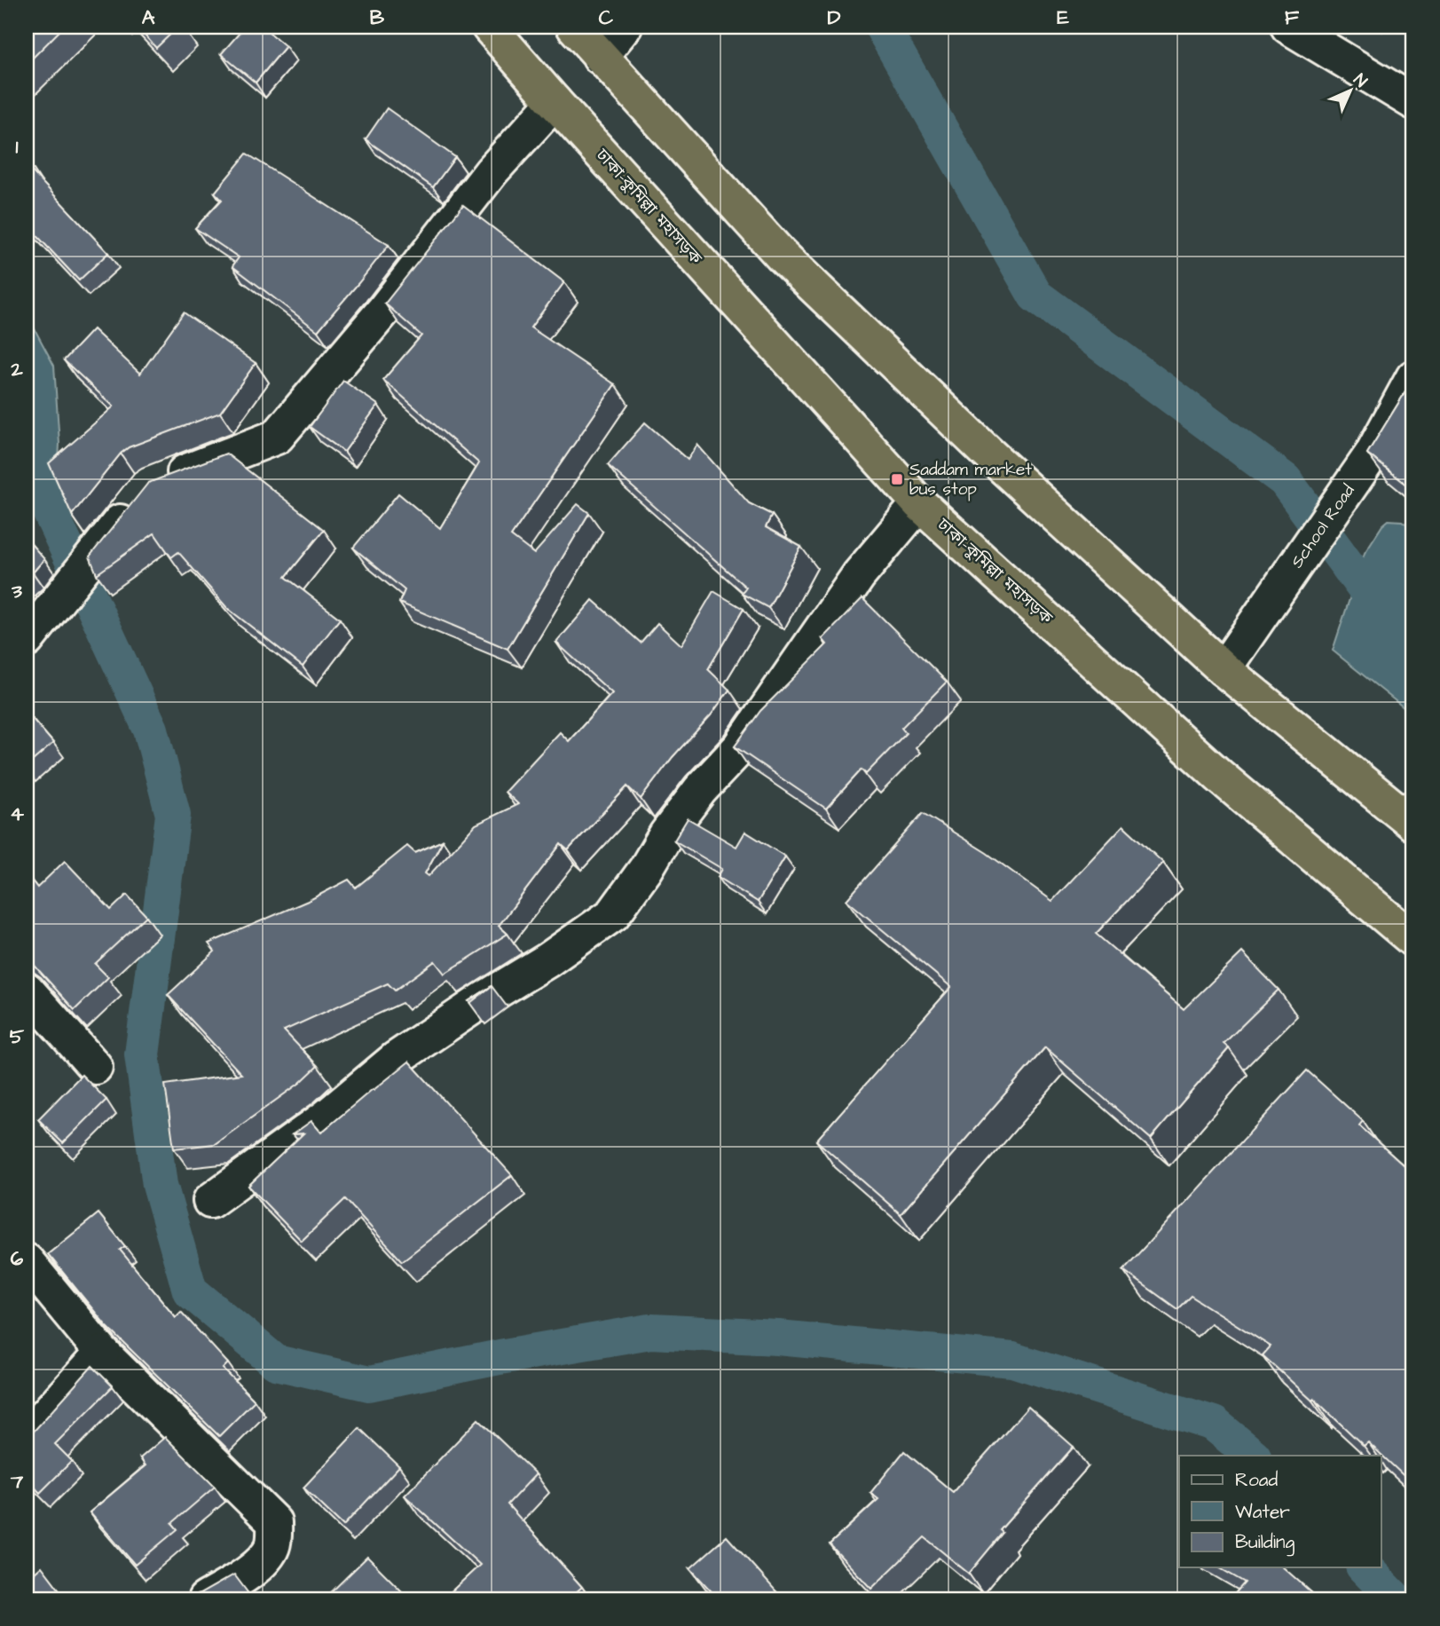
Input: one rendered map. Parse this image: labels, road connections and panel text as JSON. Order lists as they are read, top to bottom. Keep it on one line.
{"streets":{"highway":["ঢাকা–কুমিল্লা মহাসড়ক"],"street":["School Road"]},"places":{"transit":["Saddam market bus stop"]},"legend":["Road","Water","Building"],"north":"top right","grid":{"columns":["A","B","C","D","E","F"],"rows":["1","2","3","4","5","6","7"]}}
